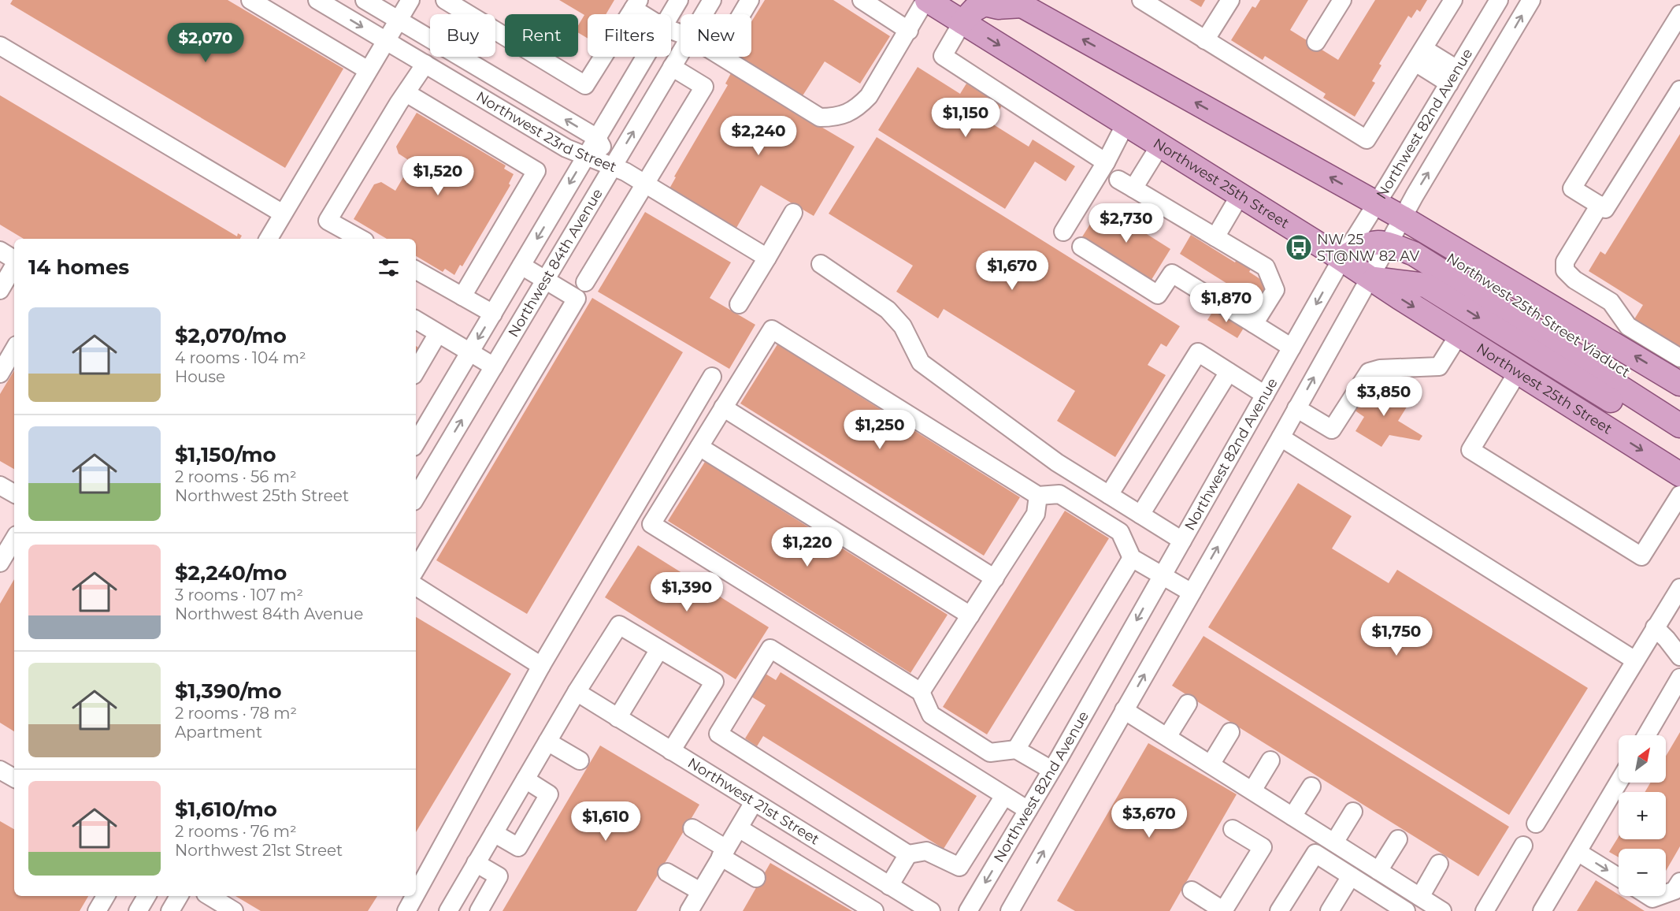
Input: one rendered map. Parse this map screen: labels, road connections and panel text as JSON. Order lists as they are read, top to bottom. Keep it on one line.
{"streets":{"main road":["Northwest 25th Street","Northwest 25th Street Viaduct"],"street":["Northwest 82nd Avenue","Northwest 23rd Street","Northwest 84th Avenue","Northwest 21st Street"]},"crossings":[["Northwest 82nd Avenue","Northwest 25th Street"],["Northwest 82nd Avenue","Northwest 25th Street Viaduct"],["Northwest 23rd Street","Northwest 84th Avenue"]],"places":{"bus stop":["NW 25 ST@NW 82 AV"]},"north":"top right","page":{"chip":["Buy","Rent","Filters","New"],"price":["$2,070","$1,150","$2,240","$1,520","$2,730","$1,670","$1,870","$3,850","$1,250","$1,220","$1,390","$1,750","$3,670","$1,610"],"heading":"14 homes","list":[{"name":"$2,070/mo","note":"4 rooms · 104 m² · House"},{"name":"$1,150/mo","note":"2 rooms · 56 m² · Northwest 25th Street"},{"name":"$2,240/mo","note":"3 rooms · 107 m² · Northwest 84th Avenue"},{"name":"$1,390/mo","note":"2 rooms · 78 m² · Apartment"},{"name":"$1,610/mo","note":"2 rooms · 76 m² · Northwest 21st Street"}],"map_buttons":["+","−"]}}
